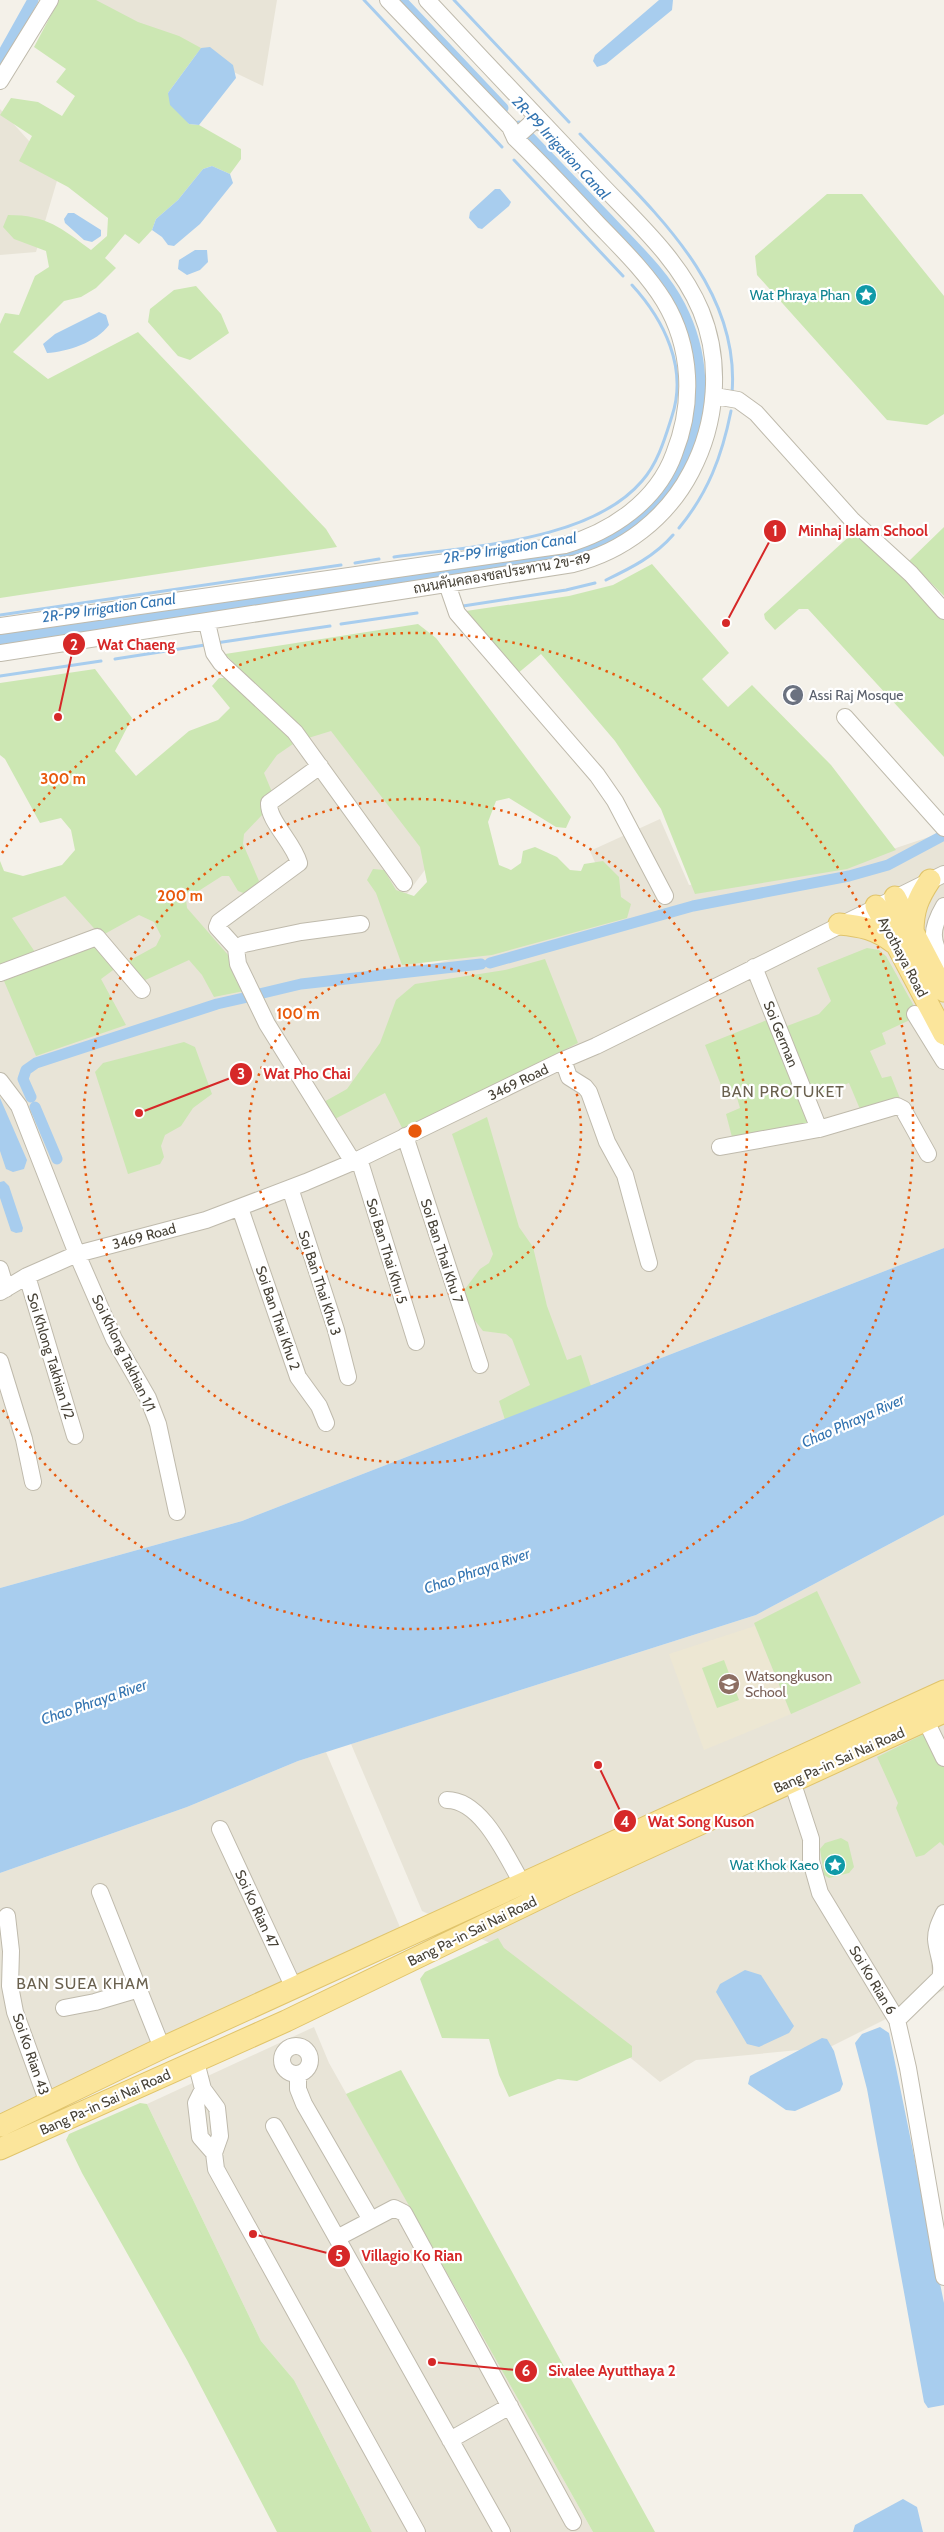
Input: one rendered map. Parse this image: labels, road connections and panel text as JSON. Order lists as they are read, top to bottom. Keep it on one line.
{"streets":{"main road":["Ayothaya Road","Bang Pa-in Sai Nai Road"],"street":["ถนนคันคลองชลประทาน 2ข-ส9","Soi German","3469 Road","Soi Ban Thai Khu 5","Soi Ban Thai Khu 7","Soi Ban Thai Khu 3","Soi Ban Thai Khu 2","Soi Khlong Takhian 1/1","Soi Khlong Takhian 1/2","Soi Ko Rian 47","Soi Ko Rian 6","Soi Ko Rian 43"]},"crossings":[["Ayothaya Road","3469 Road"],["Soi German","3469 Road"],["3469 Road","Soi Ban Thai Khu 5"],["3469 Road","Soi Ban Thai Khu 7"],["3469 Road","Soi Ban Thai Khu 3"],["3469 Road","Soi Ban Thai Khu 2"],["3469 Road","Soi Khlong Takhian 1/1"],["3469 Road","Soi Khlong Takhian 1/2"],["Bang Pa-in Sai Nai Road","Soi Ko Rian 47"],["Bang Pa-in Sai Nai Road","Soi Ko Rian 6"],["Bang Pa-in Sai Nai Road","Soi Ko Rian 43"]],"districts":["BAN PROTUKET","BAN SUEA KHAM"],"water":["2R-P9 Irrigation Canal","Chao Phraya River"],"places":{"place":["Wat Phraya Phan","Wat Khok Kaeo"],"other":["Minhaj Islam School","Wat Chaeng","Wat Pho Chai","Wat Song Kuson","Villagio Ko Rian","Sivalee Ayutthaya 2"],"mosque":["Assi Raj Mosque"],"school or university":["Watsongkuson School"]},"rings":["300 m","200 m","100 m"]}
